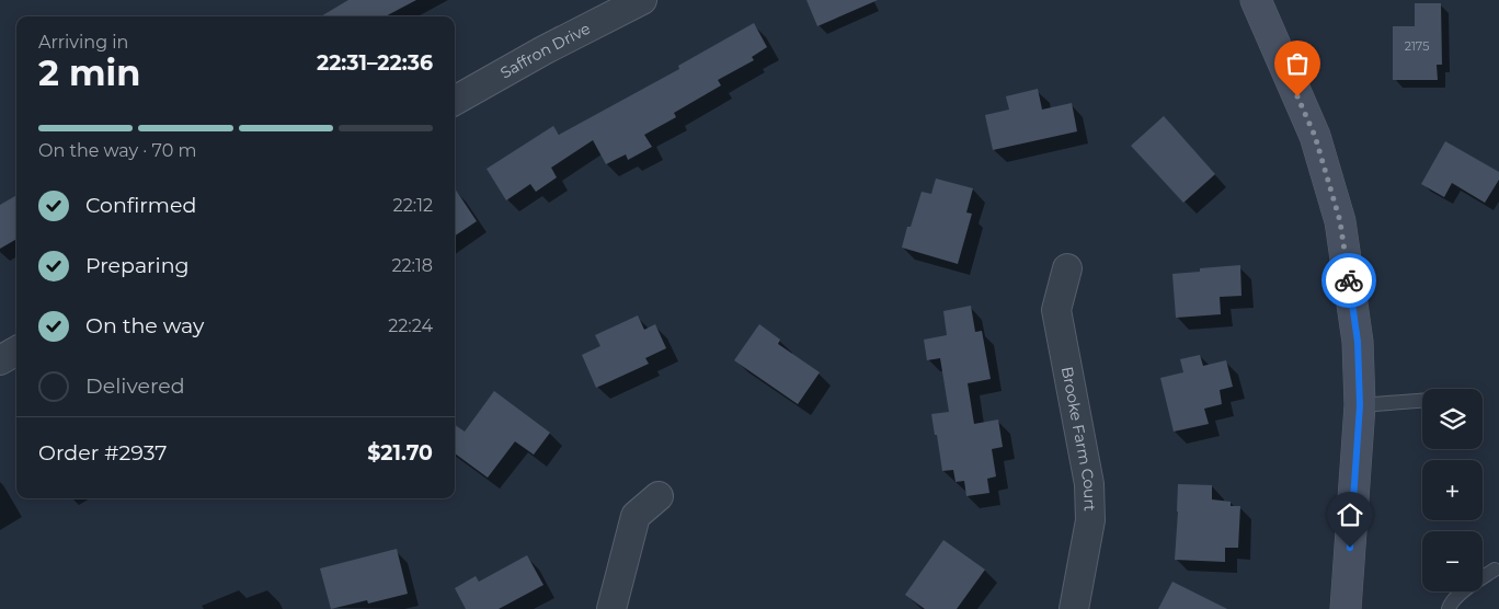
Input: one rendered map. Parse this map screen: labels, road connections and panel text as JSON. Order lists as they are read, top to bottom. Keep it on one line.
{"streets":{"street":["Saffron Drive","Brooke Farm Court"]},"house_numbers":["2175"],"page":{"heading":["2 min","Arriving in","22:31–22:36"],"panel":["Order #2937","$21.70"],"bar":"On the way · 70 m","list":[["Confirmed","22:12"],["Preparing","22:18"],["On the way","22:24"],"Delivered"],"map_buttons":["+","−"]}}
